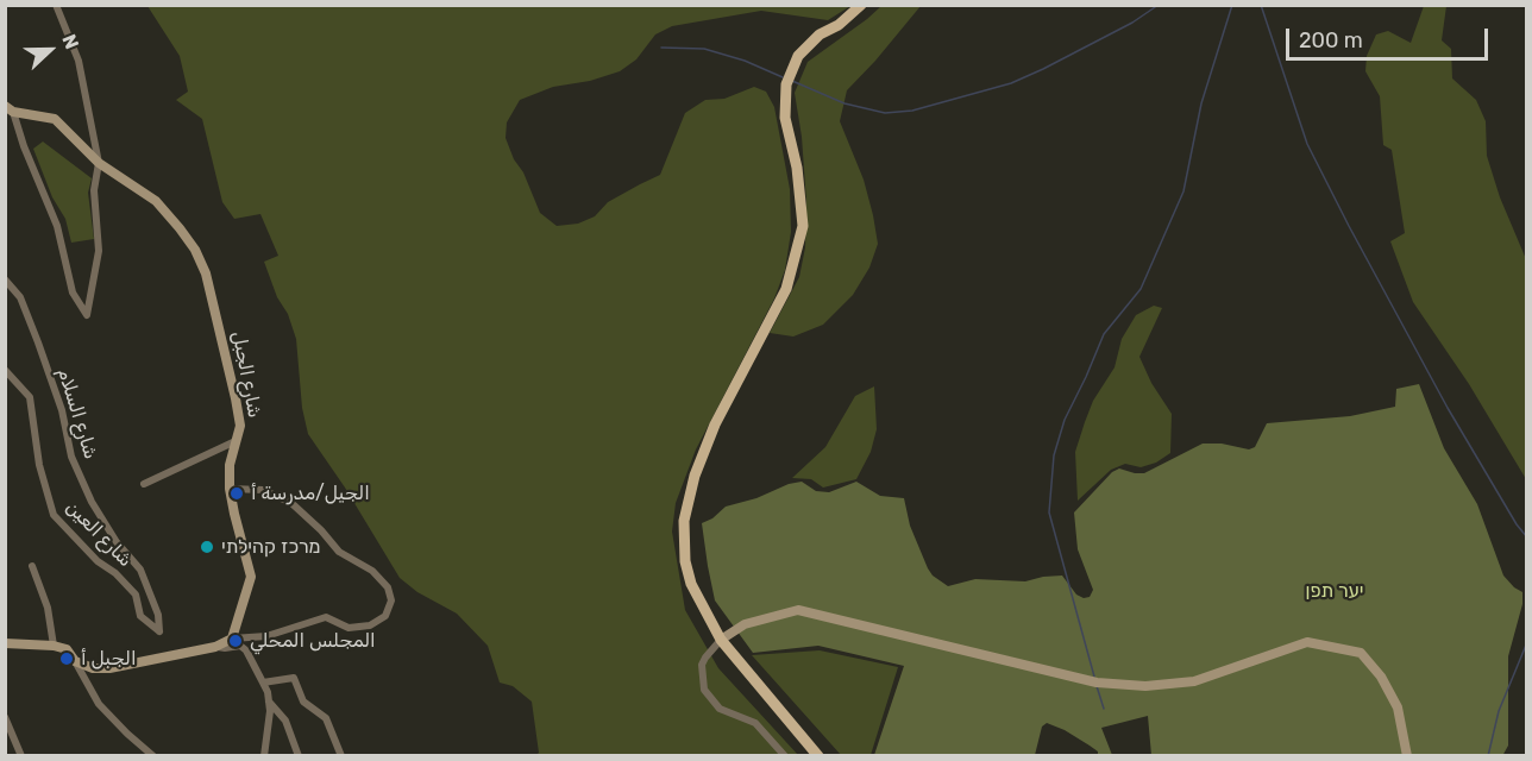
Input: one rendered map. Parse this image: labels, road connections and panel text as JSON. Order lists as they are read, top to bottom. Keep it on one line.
{"streets":{"street":["شارع الجبل","شارع السلام","شارع العين"]},"crossings":[["شارع السلام","شارع العين"]],"parks":["יער תפן"],"places":["الجيل/مدرسة أ","מרכז קהילתי","المجلس المحلي","الجبل أ"],"scale_bar":"200 m","north":"right"}
